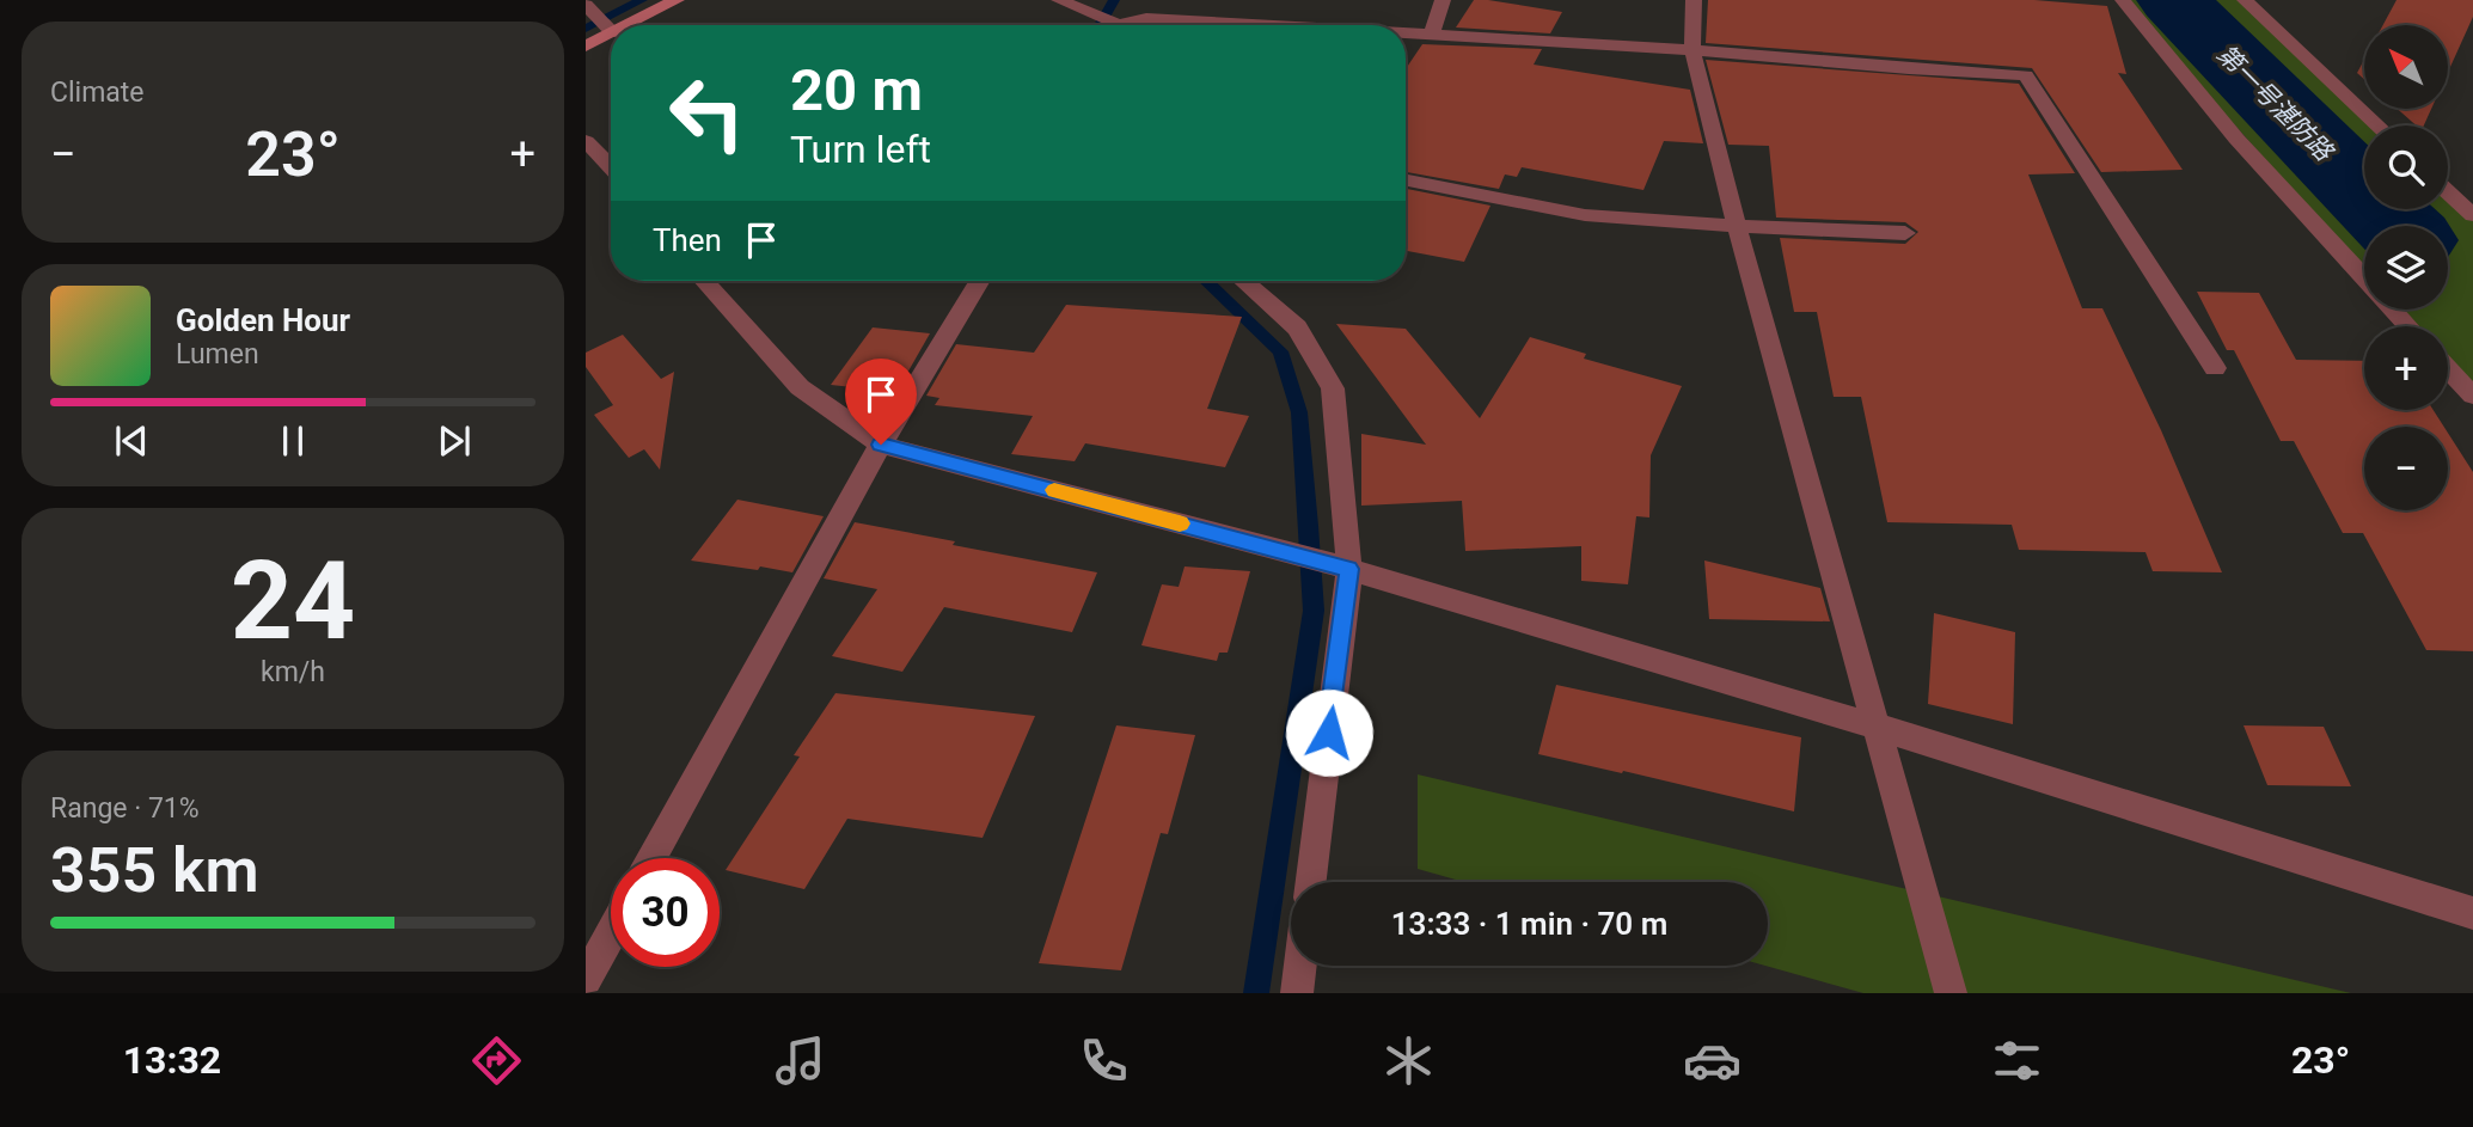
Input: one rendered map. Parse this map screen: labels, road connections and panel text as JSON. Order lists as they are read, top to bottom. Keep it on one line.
{"water":["第一号湛防路"],"north":"top left","page":{"tile":["Climate",["24","km/h"],["Range · 71%","355 km"]],"map_buttons":["+","−"],"turn":["20 m","Turn left"],"heat":["−","23°","+"],"then":"Then","song":["Golden Hour","Lumen"],"limit":"30","trip":"13:33 · 1 min · 70 m","tabs":["13:32","23°"]}}
